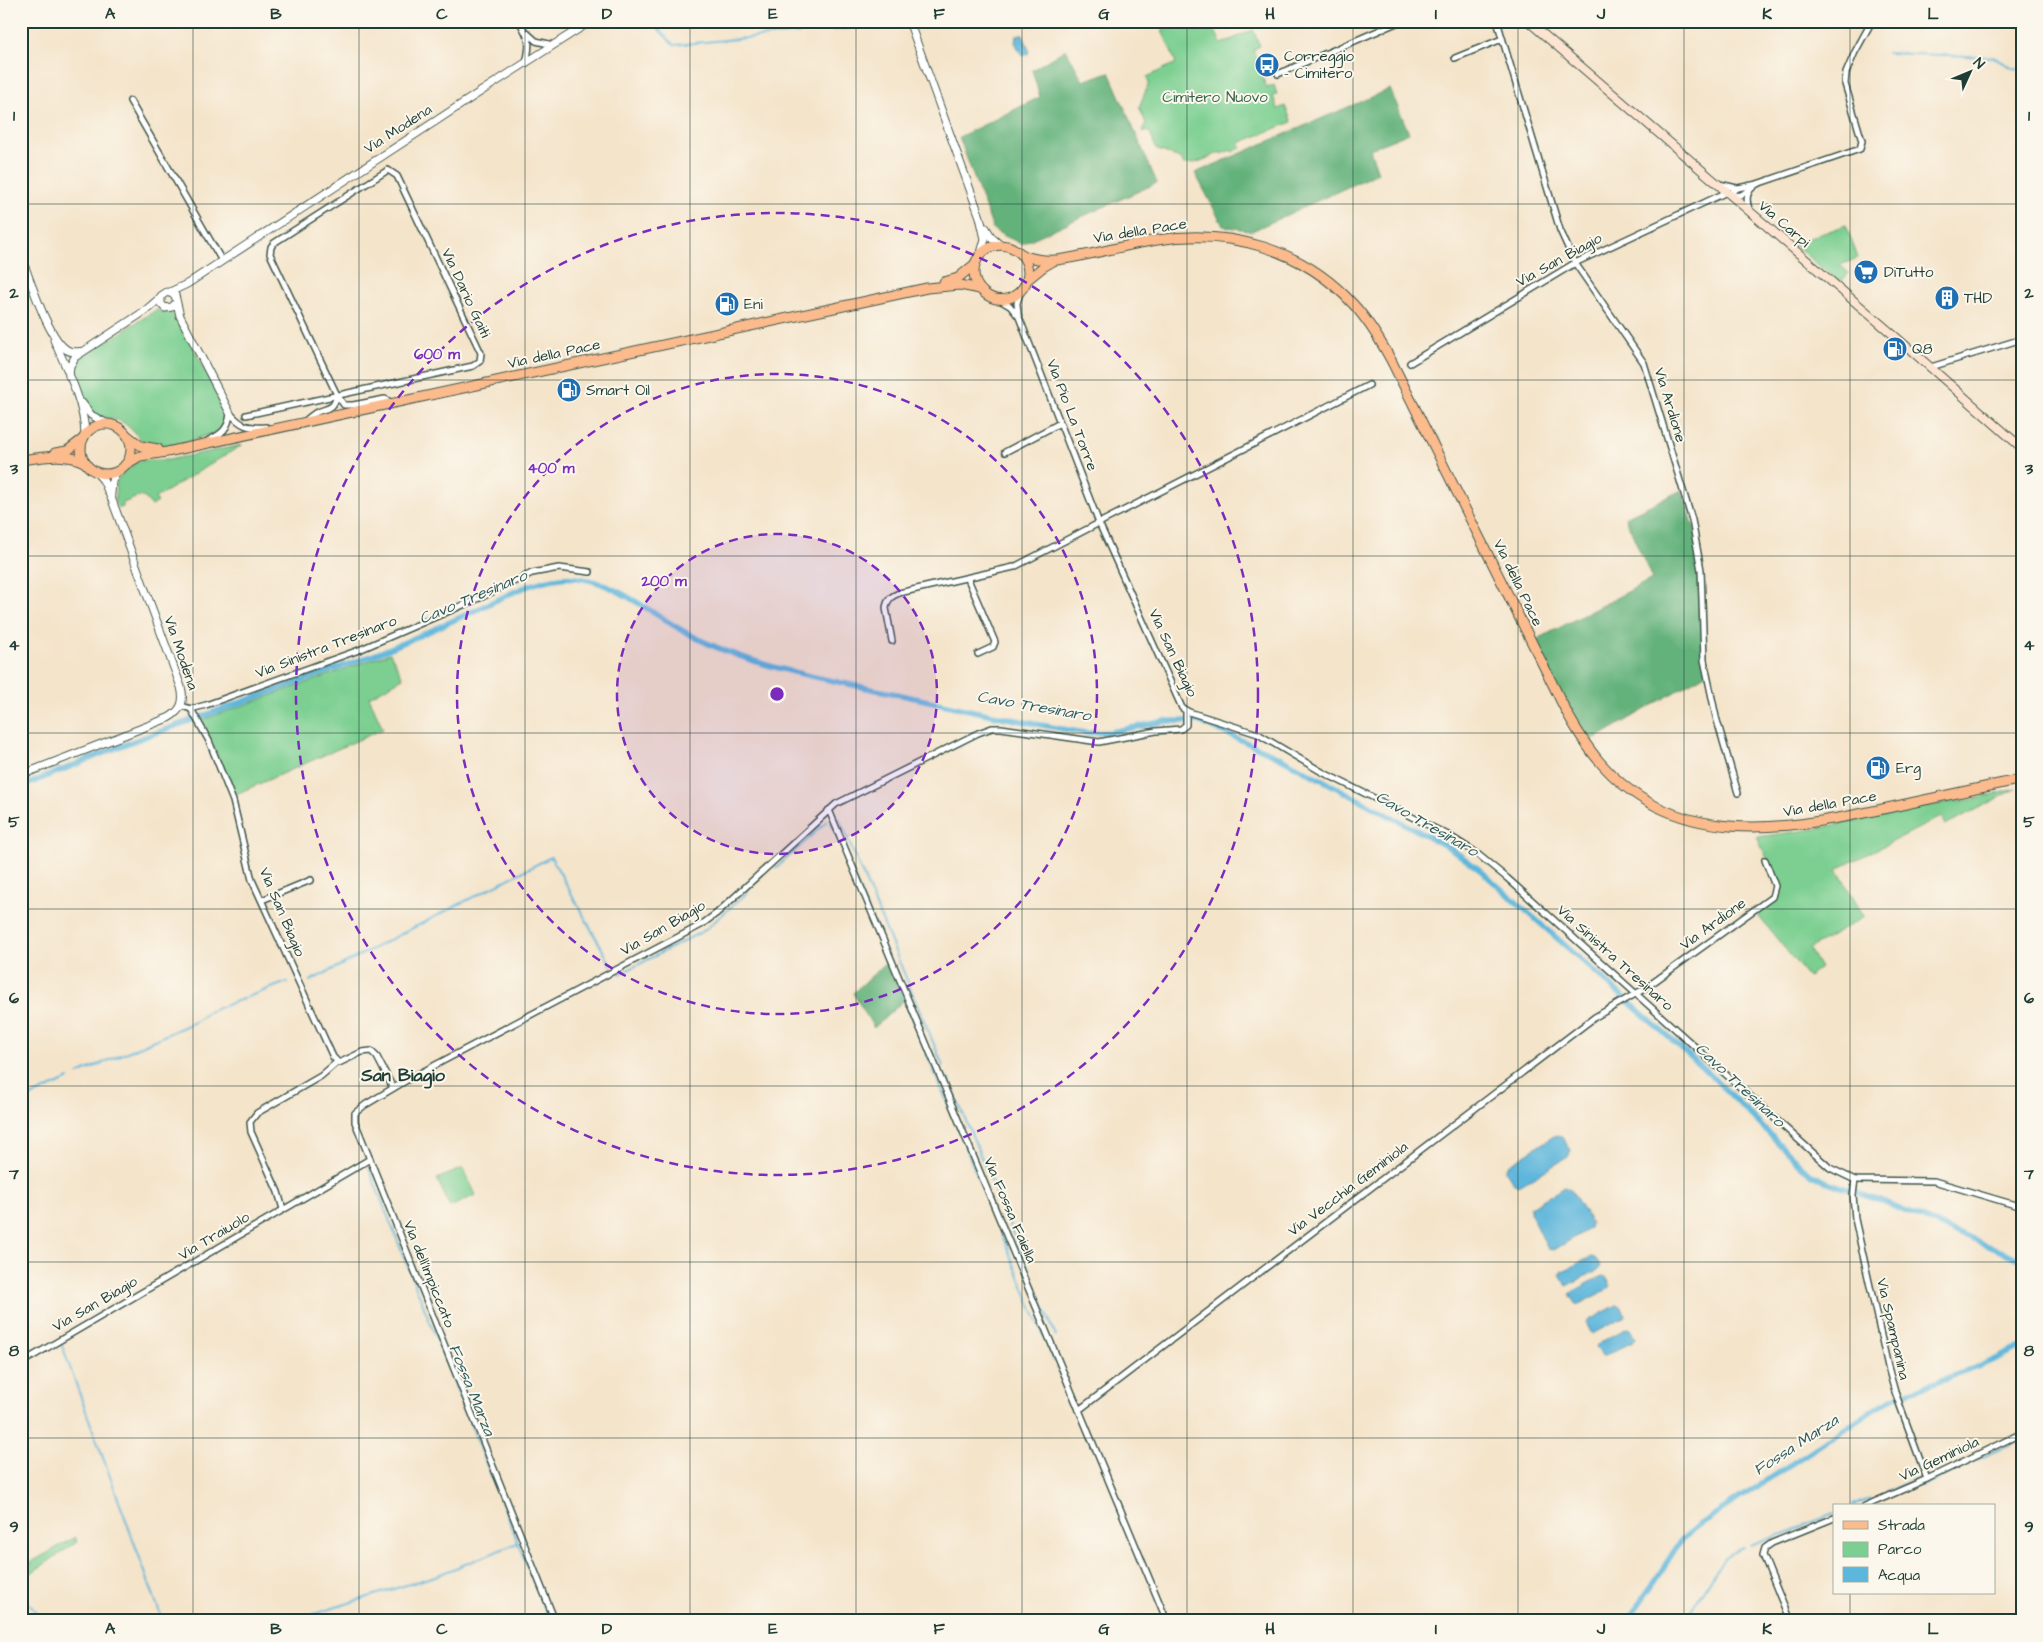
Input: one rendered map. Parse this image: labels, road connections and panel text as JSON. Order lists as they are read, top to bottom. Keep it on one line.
{"streets":{"main road":["Via Carpi","Via della Pace"],"street":["Via Modena","Via San Biagio","Via Dario Gaiti","Via Ardione","Via Pio La Torre","Via Sinistra Tresinaro","Via Vecchia Geminiola","Via Fossa Faiella","Via Traiuolo","Via dell'Impiccato","Via Spampanina","Via Geminiola"]},"crossings":[["Via Modena","Via della Pace"],["Via Carpi","Via San Biagio"],["Via della Pace","Via Pio La Torre"],["Via San Biagio","Via Ardione"],["Via San Biagio","Via Pio La Torre"],["Via San Biagio","Via Sinistra Tresinaro"],["Via San Biagio","Via Fossa Faiella"],["Via San Biagio","Via Traiuolo"],["Via San Biagio","Via dell'Impiccato"],["Via Ardione","Via Sinistra Tresinaro"],["Via Ardione","Via Vecchia Geminiola"],["Via Sinistra Tresinaro","Via Vecchia Geminiola"],["Via Sinistra Tresinaro","Via Spampanina"],["Via Vecchia Geminiola","Via Fossa Faiella"],["Via Spampanina","Via Geminiola"]],"districts":["San Biagio"],"water":["Cavo Tresinaro","Fossa Marza"],"parks":["Cimitero Nuovo"],"places":{"bus stop":["Correggio - Cimitero"],"supermarket":["DiTutto"],"building":["THD"],"fuel station":["Eni","Q8","Smart Oil","Erg"]},"legend":["Strada","Parco","Acqua"],"north":"top right","grid":{"columns":["A","B","C","D","E","F","G","H","I","J","K","L"],"rows":["1","2","3","4","5","6","7","8","9"]},"rings":["600 m","400 m","200 m"]}
